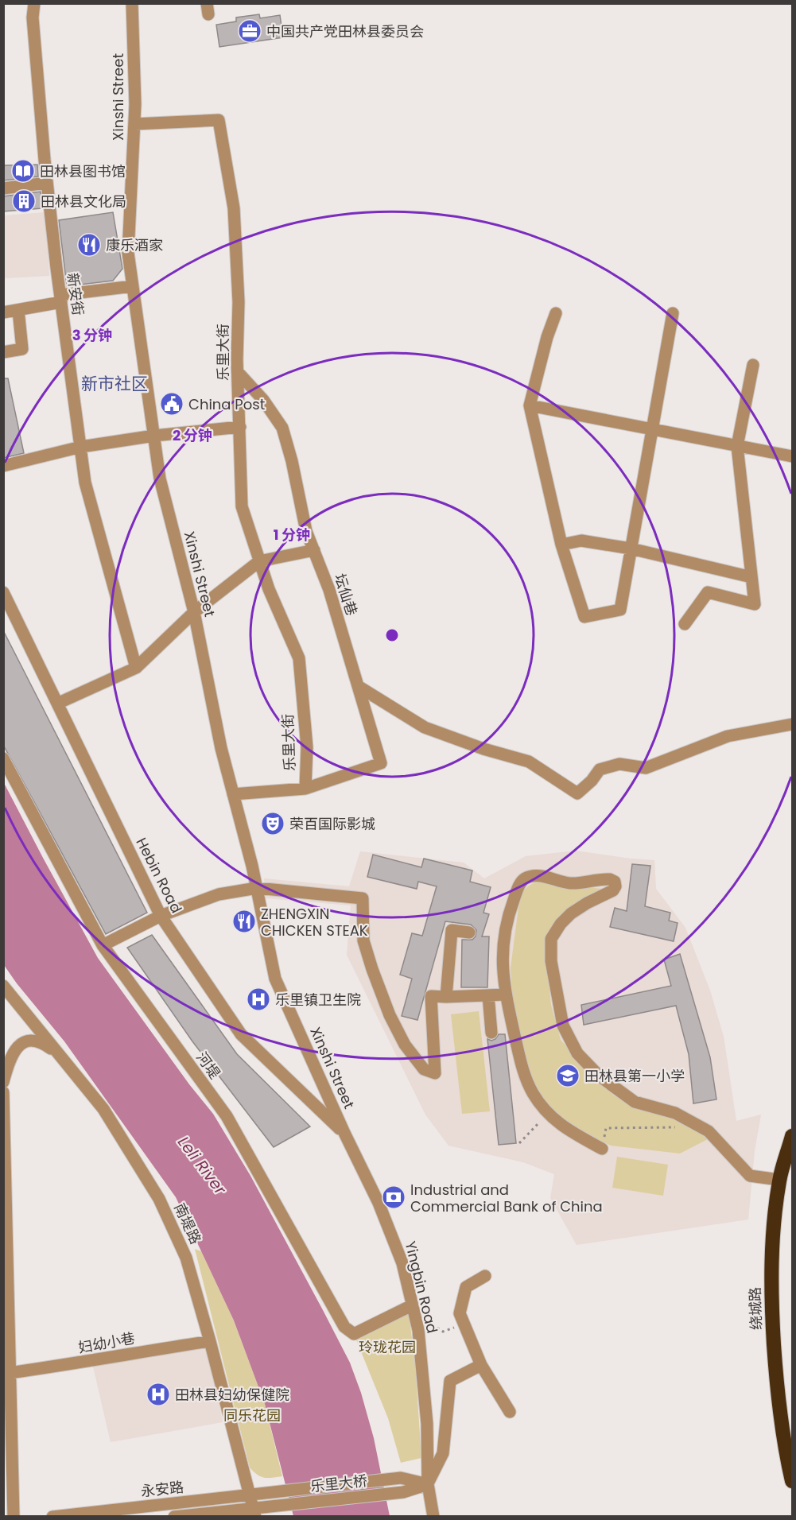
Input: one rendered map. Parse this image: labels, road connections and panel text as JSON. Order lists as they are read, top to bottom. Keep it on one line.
{"streets":{"highway":["绕城路"],"street":["Xinshi Street","新安街","乐里大街","坛仙巷","Hebin Road","河堤","南堤路","Yingbin Road","妇幼小巷","乐里大桥","永安路"]},"crossings":[["Xinshi Street","乐里大街"],["Xinshi Street","Hebin Road"],["Xinshi Street","Yingbin Road"],["乐里大街","坛仙巷"],["Hebin Road","Yingbin Road"],["河堤","Yingbin Road"],["南堤路","妇幼小巷"],["南堤路","永安路"],["Yingbin Road","乐里大桥"],["乐里大桥","永安路"]],"districts":["新市社区"],"water":["Leli River"],"parks":["玲珑花园","同乐花园"],"places":{"office":["中国共产党田林县委员会"],"library":["田林县图书馆"],"building":["田林县文化局"],"restaurant":["康乐酒家","ZHENGXIN CHICKEN STEAK"],"public building":["China Post"],"theatre":["荣百国际影城"],"hospital":["乐里镇卫生院","田林县妇幼保健院"],"school or university":["田林县第一小学"],"bank":["Industrial and Commercial Bank of China"]},"rings":["3 分钟","2 分钟","1 分钟"]}
